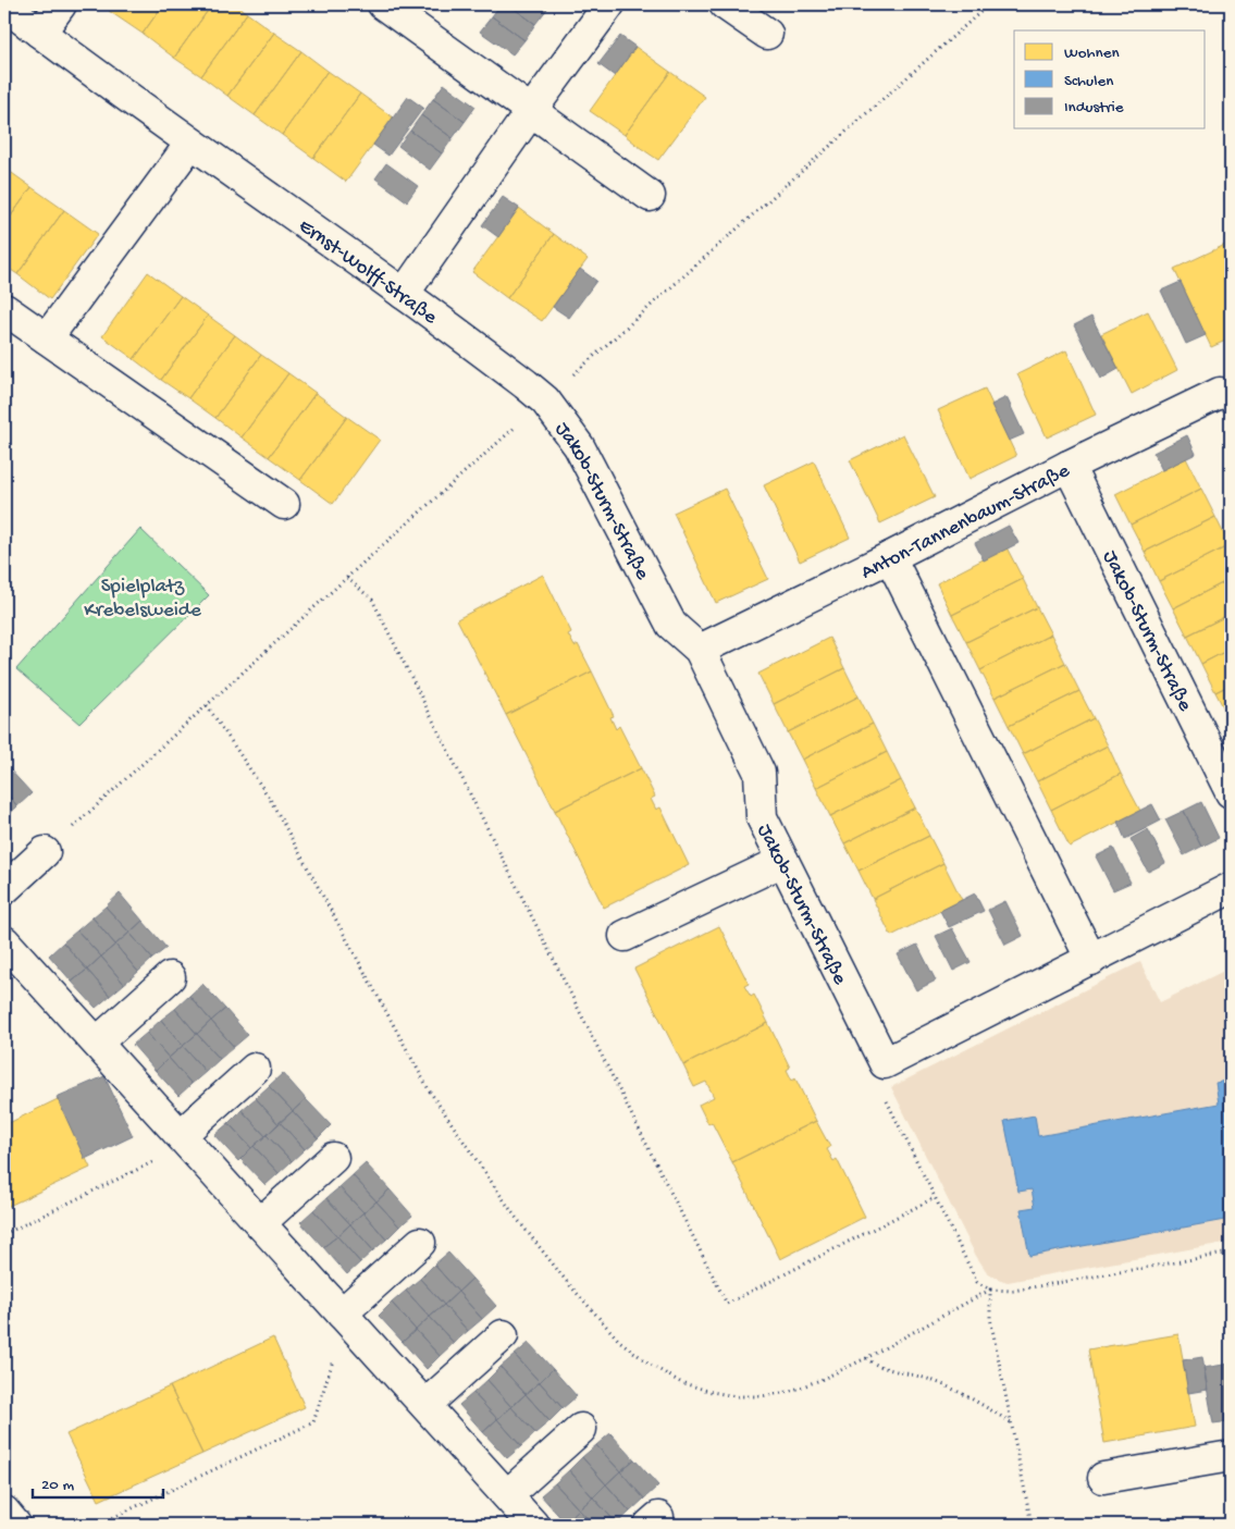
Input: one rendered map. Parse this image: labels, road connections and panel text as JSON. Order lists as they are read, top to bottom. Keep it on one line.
{"streets":{"street":["Ernst-Wolff-Straße","Jakob-Sturm-Straße","Anton-Tannenbaum-Straße"]},"crossings":[["Ernst-Wolff-Straße","Jakob-Sturm-Straße"],["Jakob-Sturm-Straße","Anton-Tannenbaum-Straße"]],"parks":["Spielplatz Krebelsweide"],"legend":["Wohnen","Schulen","Industrie"],"scale_bar":"20 m"}
